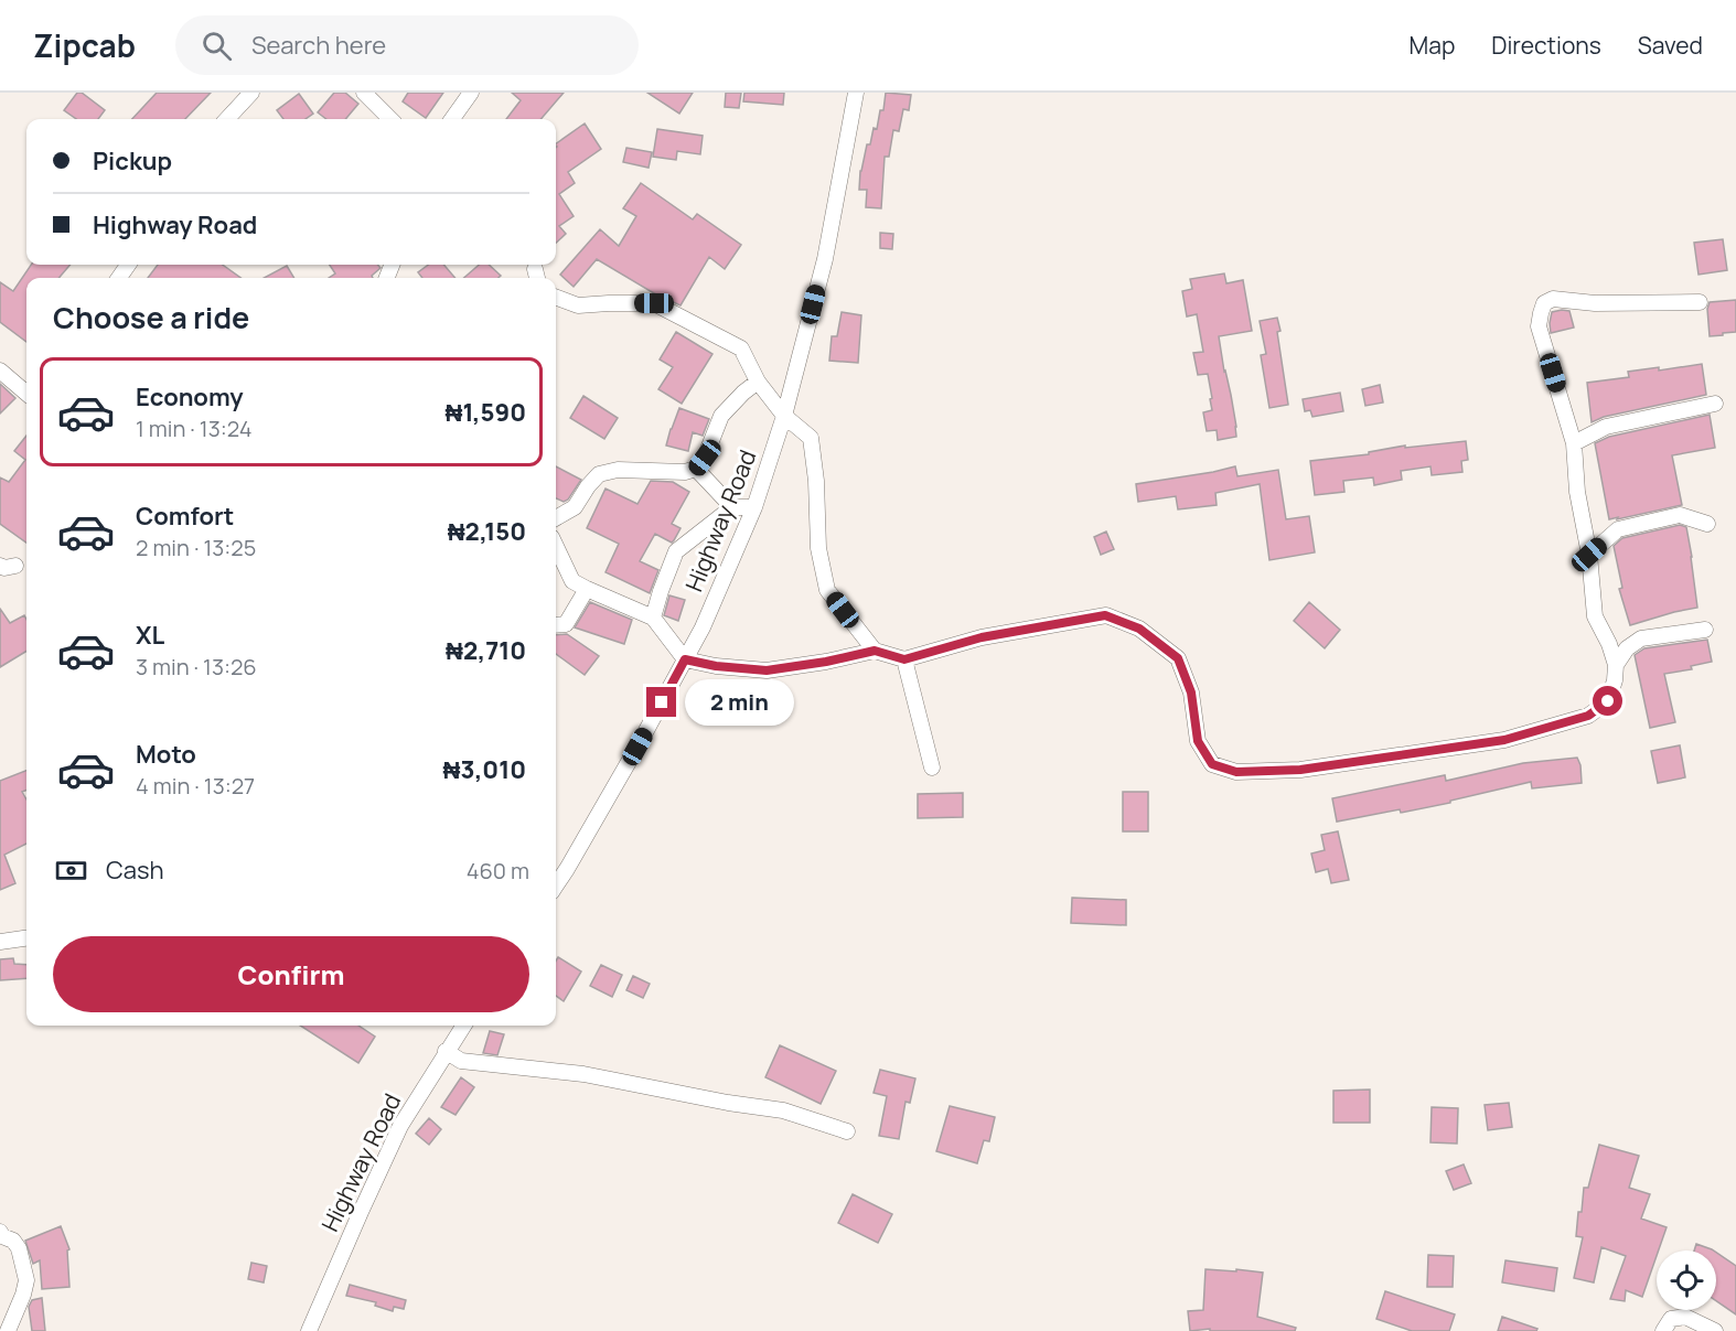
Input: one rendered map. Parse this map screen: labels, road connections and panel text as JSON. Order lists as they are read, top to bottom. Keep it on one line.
{"streets":{"street":["Highway Road"]},"page":{"header":"Zipcab","search":"Search here","nav":["Map","Directions","Saved"],"banner":["Pickup","Highway Road"],"heading":"Choose a ride","list":[{"name":"Economy","note":"1 min · 13:24","value":"₦1,590"},{"name":"Comfort","note":"2 min · 13:25","value":"₦2,150"},{"name":"XL","note":"3 min · 13:26","value":"₦2,710"},{"name":"Moto","note":"4 min · 13:27","value":"₦3,010"}],"bubble":"2 min","pay":["Cash","460 m"],"buttons":"Confirm"}}
